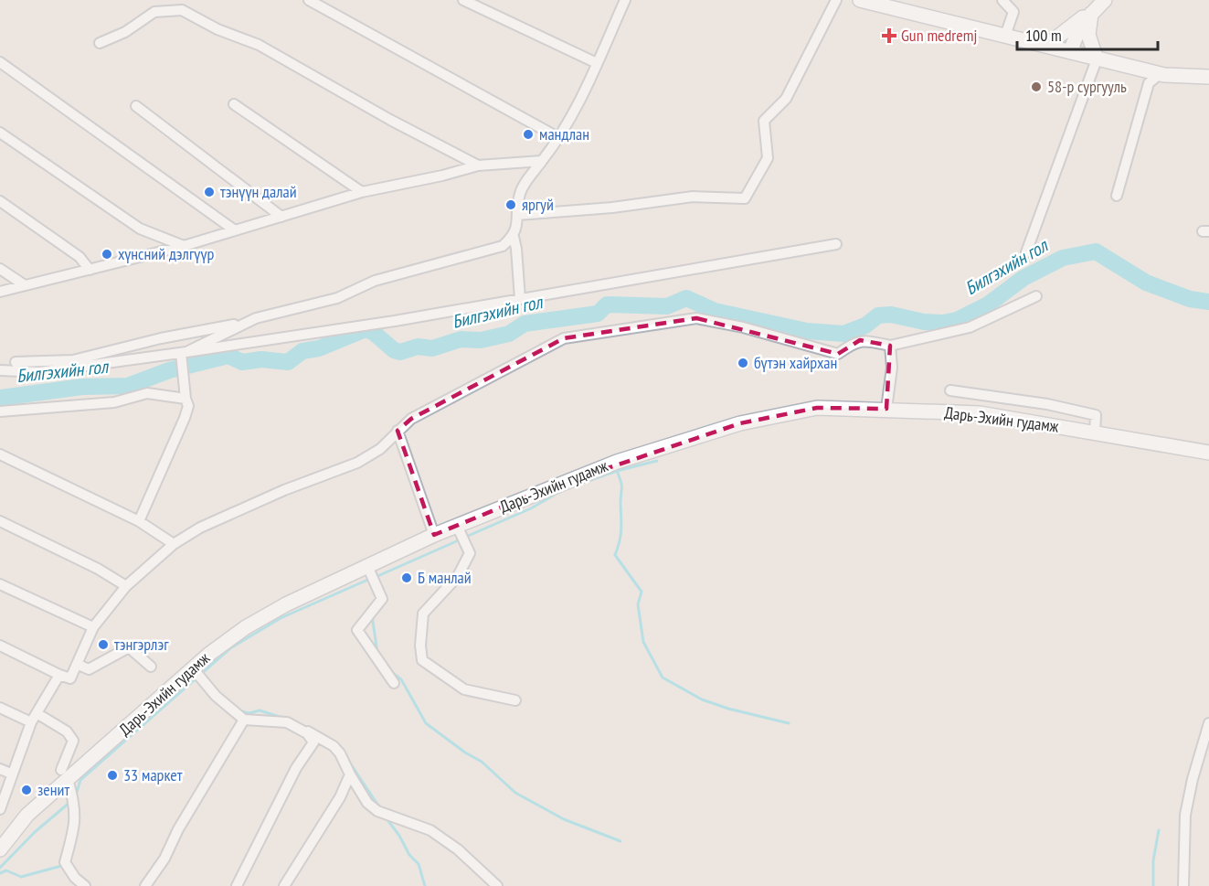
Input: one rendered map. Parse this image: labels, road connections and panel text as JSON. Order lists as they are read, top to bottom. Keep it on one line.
{"streets":{"main road":["Дарь-Эхийн гудамж"]},"water":["Билгэхийн гол"],"places":{"health":["Gun medremj"],"other":["58-р сургууль","мандлан","тэнүүн далай","яргуй","хүнсний дэлгүүр","бүтэн хайрхан","Б манлай","тэнгэрлэг","33 маркет","зенит"]},"scale_bar":"100 m"}
